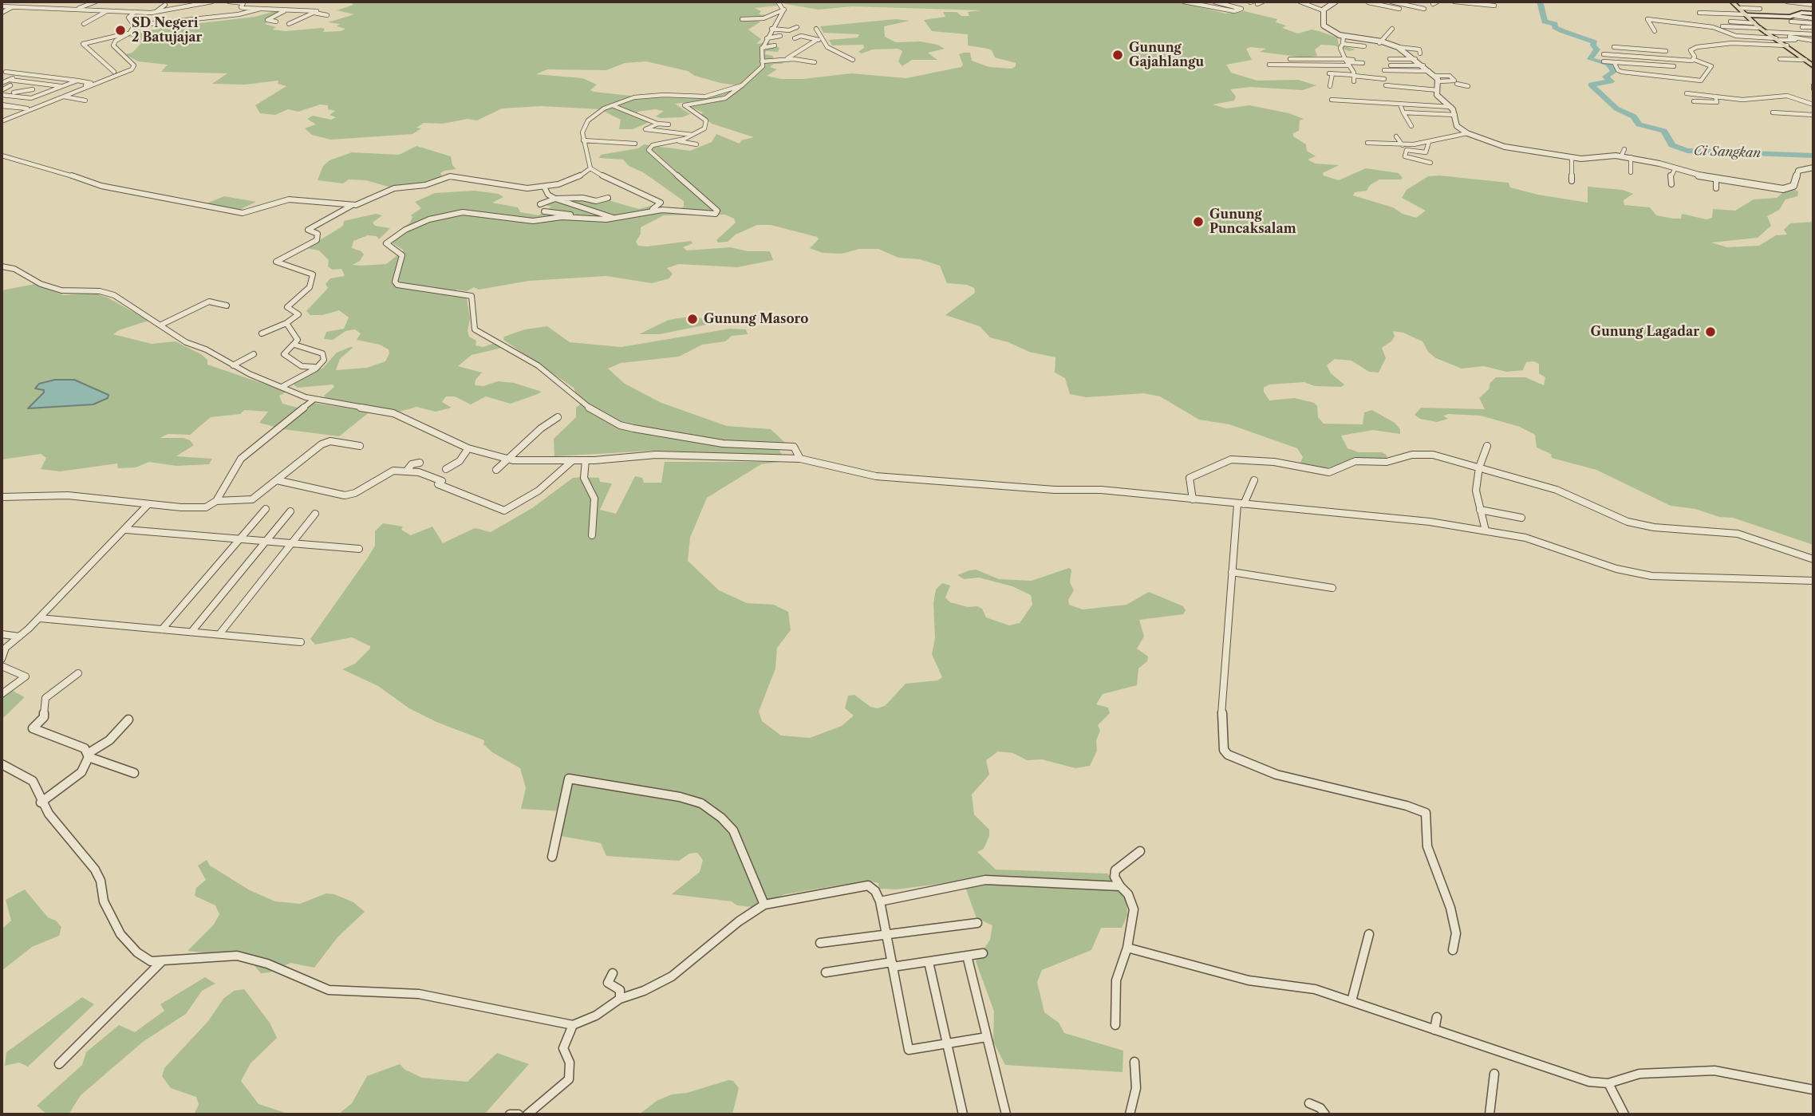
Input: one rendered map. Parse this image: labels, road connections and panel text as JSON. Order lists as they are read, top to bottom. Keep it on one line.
{"water":["Ci Sangkan"],"places":["SD Negeri 2 Batujajar","Gunung Gajahlangu","Gunung Puncaksalam","Gunung Masoro","Gunung Lagadar"]}
